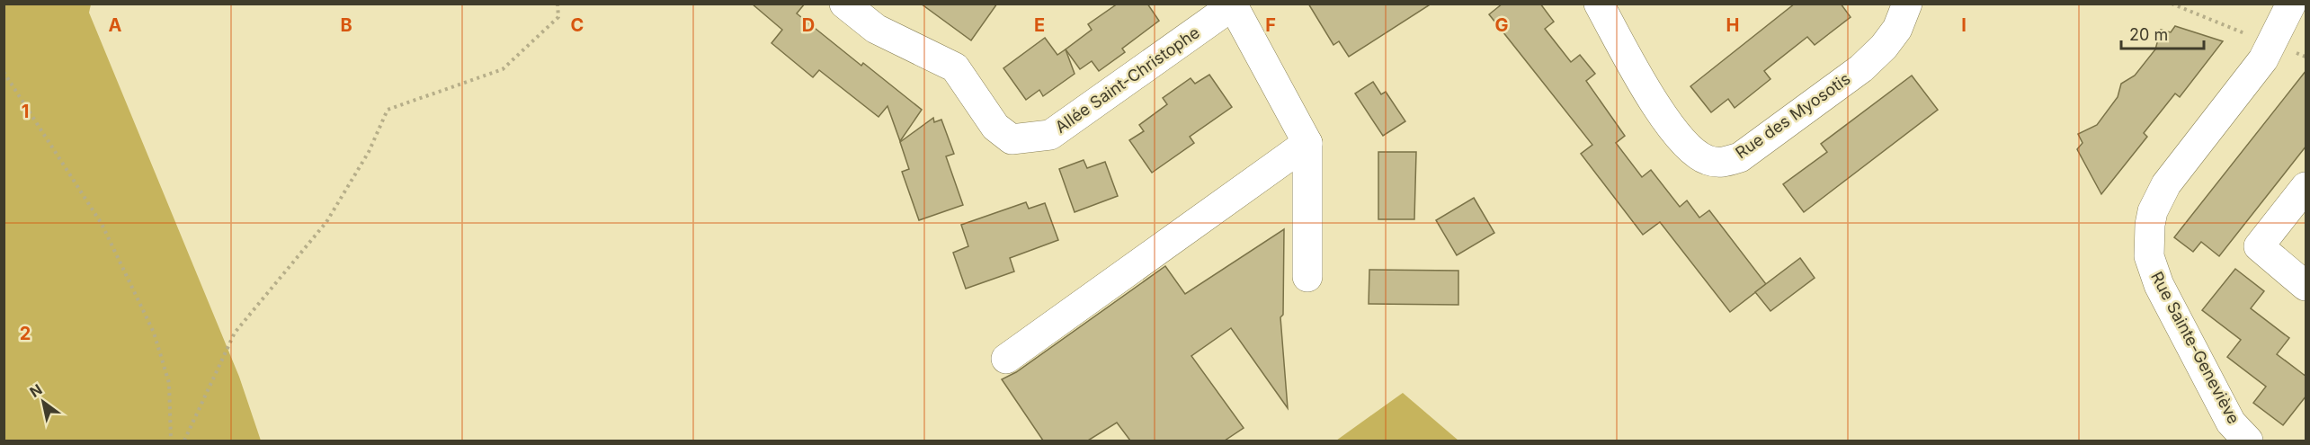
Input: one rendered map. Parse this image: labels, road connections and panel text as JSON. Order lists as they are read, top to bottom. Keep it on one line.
{"streets":{"street":["Allée Saint-Christophe","Rue des Myosotis","Rue Sainte-Geneviève"]},"scale_bar":"20 m","north":"top left","grid":{"columns":["A","B","C","D","E","F","G","H","I"],"rows":["1","2"]}}
